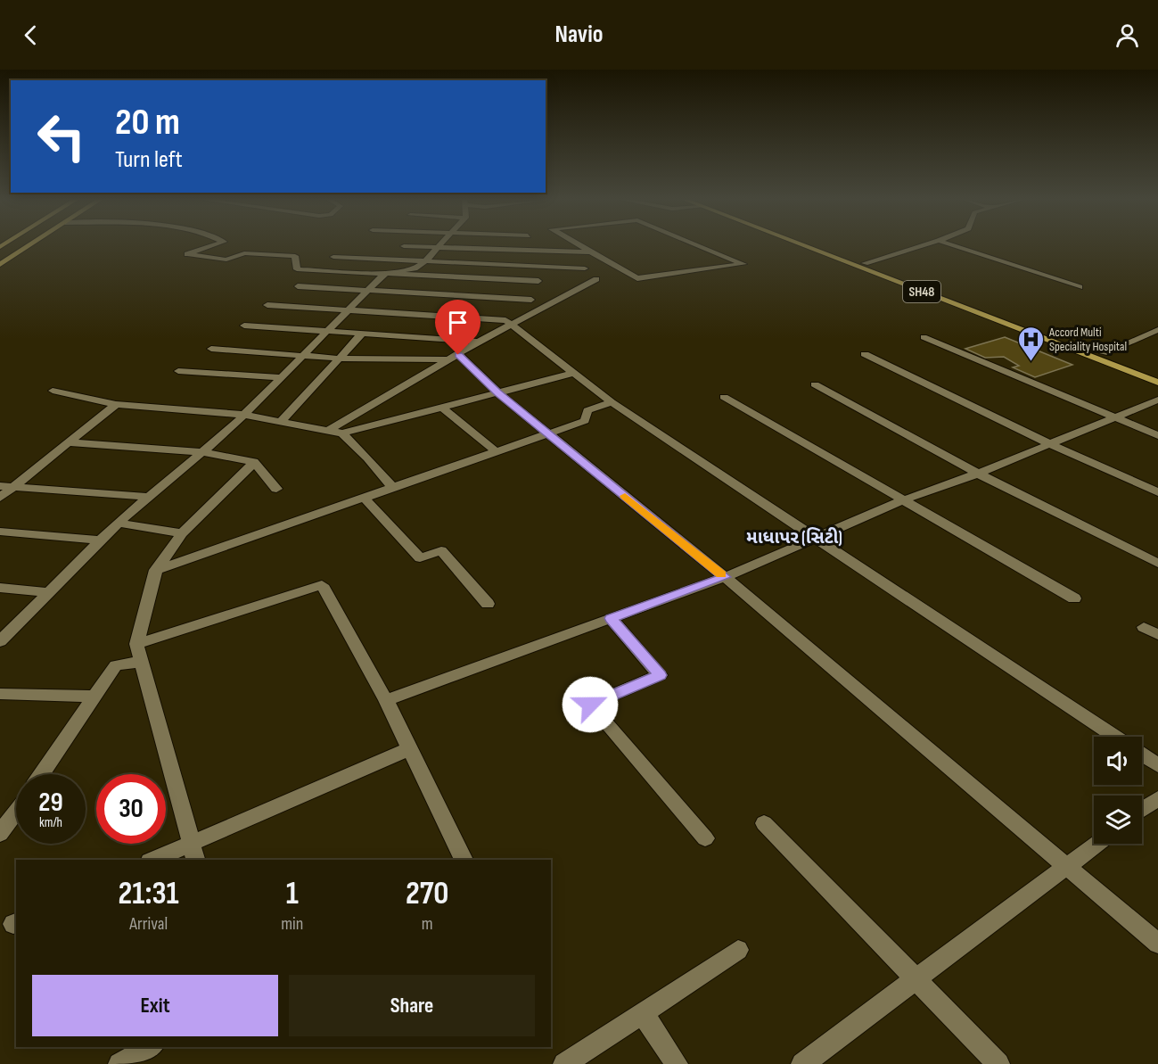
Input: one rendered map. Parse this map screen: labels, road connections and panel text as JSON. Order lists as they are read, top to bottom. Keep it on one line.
{"streets":{"main road":["SH48"]},"districts":["માધાપર (સિટી)"],"places":{"hospital":["Accord Multi Speciality Hospital"]},"page":{"header":"Navio","turn":["20 m","Turn left"],"speed":"29 km/h","limit":"30","eta":["21:31","Arrival","1","min","270","m"],"buttons":["Exit","Share"]}}
